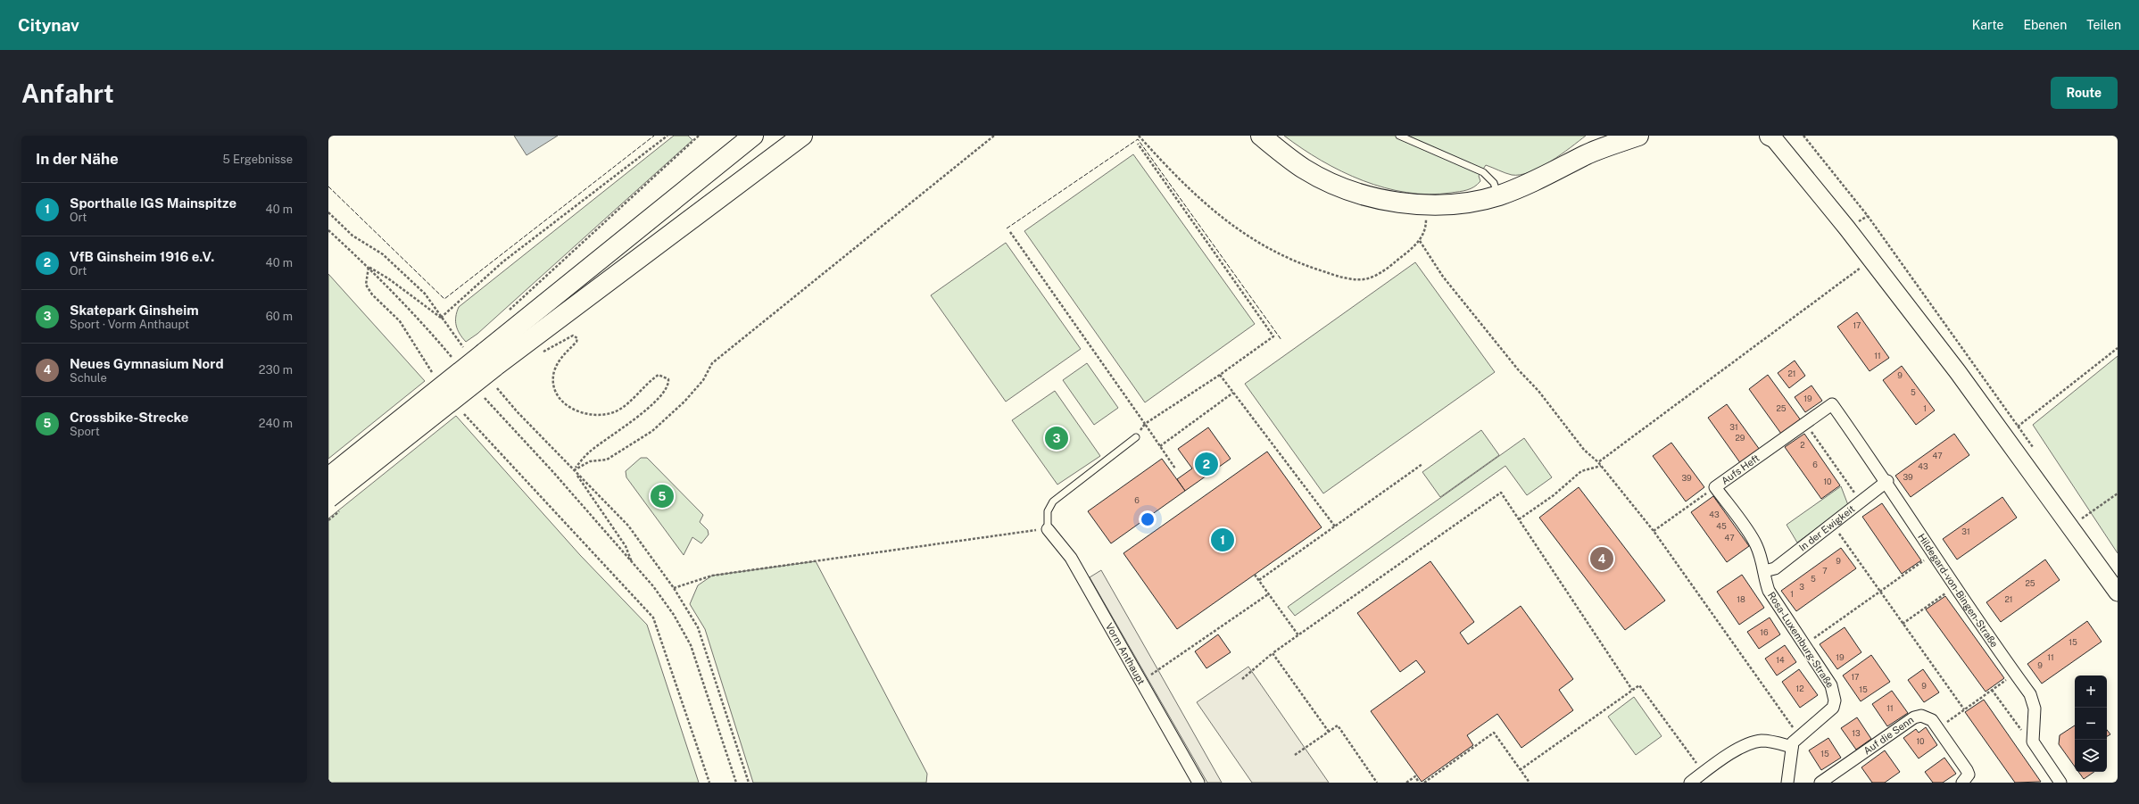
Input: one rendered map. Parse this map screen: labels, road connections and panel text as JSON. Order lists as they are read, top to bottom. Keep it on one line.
{"streets":{"street":["Aufs Heft","In der Ewigkeit","Hildegard-von-Bingen-Straße","Rosa-Luxemburg-Straße","Vorm Anthaupt","Auf die Senn"]},"crossings":[["Aufs Heft","Hildegard-von-Bingen-Straße"],["Aufs Heft","Rosa-Luxemburg-Straße"],["In der Ewigkeit","Hildegard-von-Bingen-Straße"],["In der Ewigkeit","Rosa-Luxemburg-Straße"]],"house_numbers":["17","11","21","9","5","19","25","1","31","29","2","47","6","43","39","39","10","6","43","45","31","47","9","7","5","25","3","1","18","21","16","15","19","11","14","9","17","9","12","15","11","13","10","15"],"page":{"header":"Citynav","nav":["Karte","Ebenen","Teilen"],"buttons":"Route","title":"Anfahrt","heading":["In der Nähe","5 Ergebnisse"],"list":[{"mark":"1","name":"Sporthalle IGS Mainspitze","note":"Ort","value":"40 m"},{"mark":"2","name":"VfB Ginsheim 1916 e.V.","note":"Ort","value":"40 m"},{"mark":"3","name":"Skatepark Ginsheim","note":"Sport · Vorm Anthaupt","value":"60 m"},{"mark":"4","name":"Neues Gymnasium Nord","note":"Schule","value":"230 m"},{"mark":"5","name":"Crossbike-Strecke","note":"Sport","value":"240 m"}],"pins":["3","2","5","1","4"],"map_buttons":["+","−"]}}
